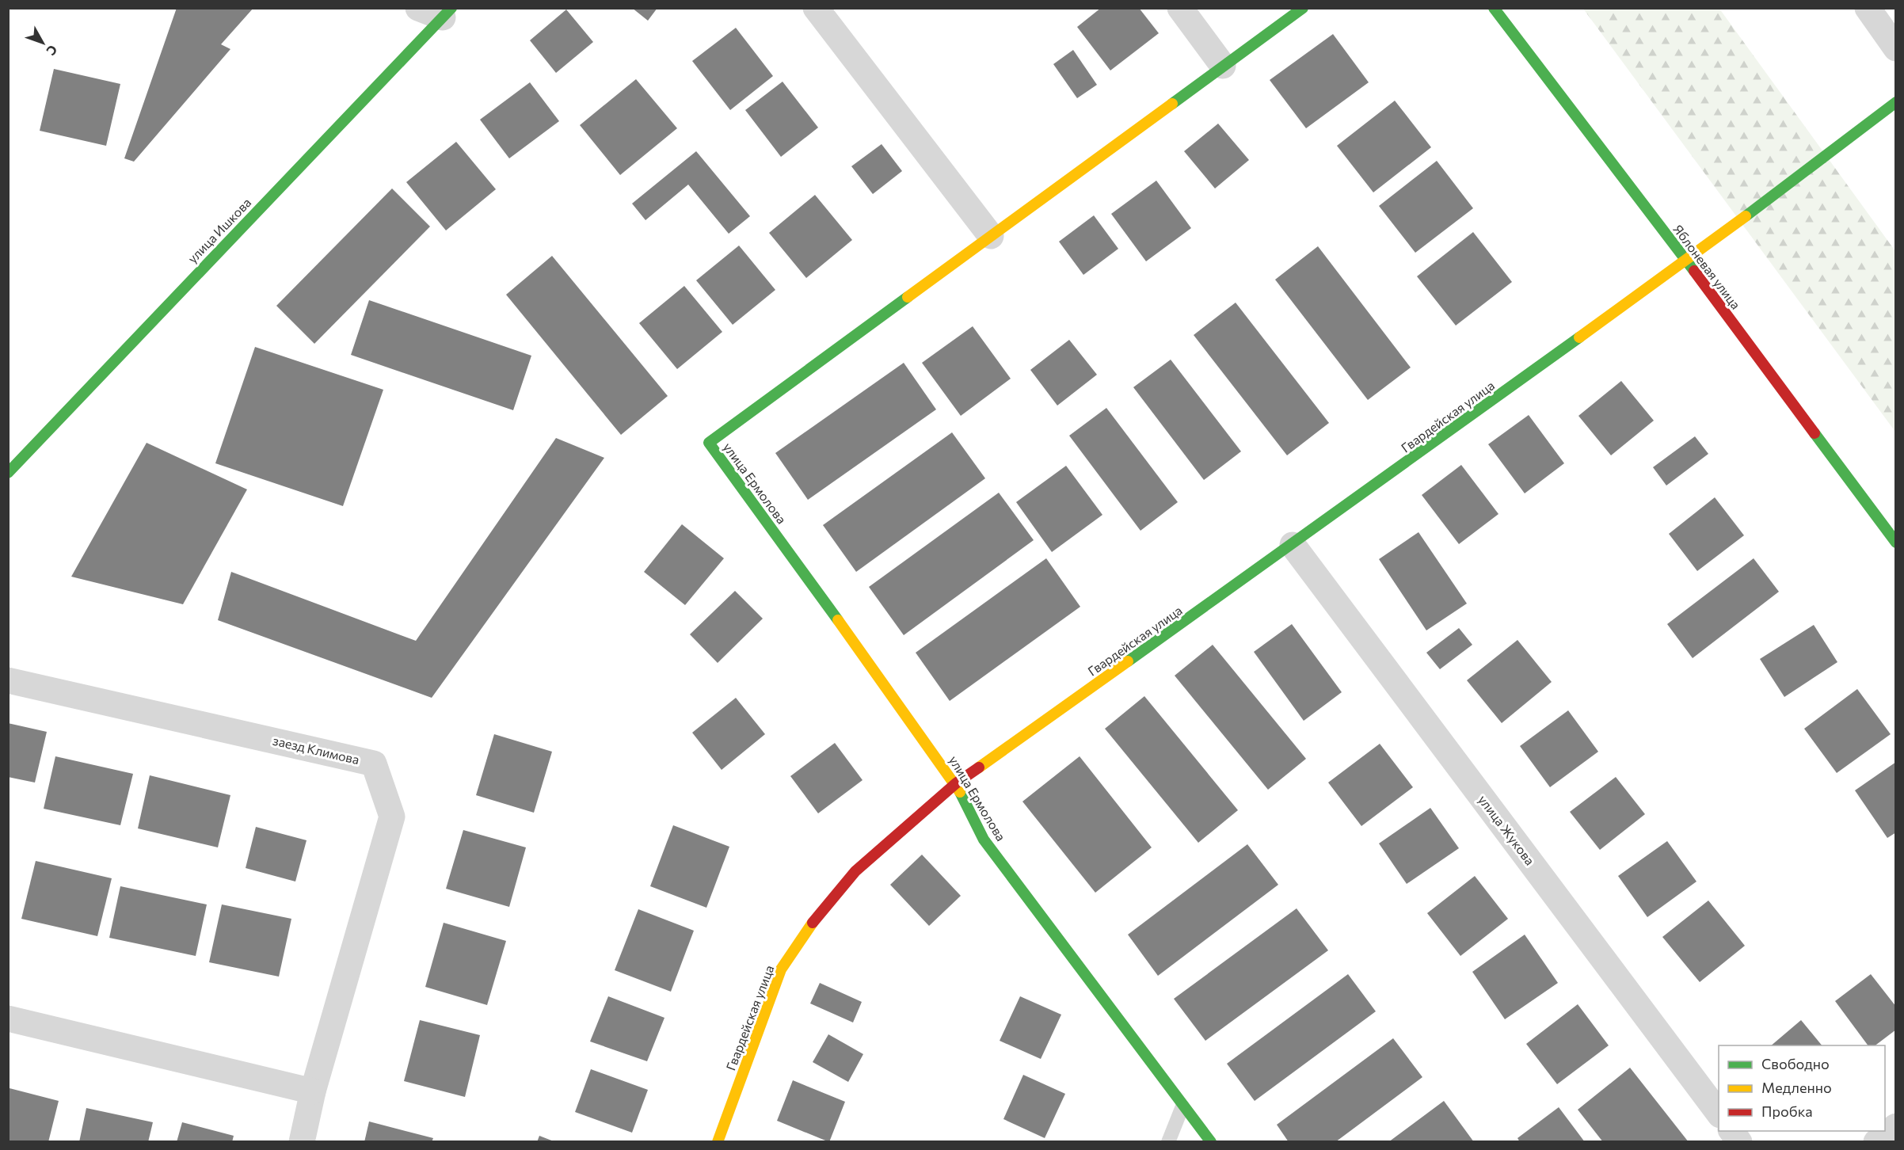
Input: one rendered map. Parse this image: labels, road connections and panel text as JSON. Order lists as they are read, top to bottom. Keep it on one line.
{"streets":{"street":["улица Ишкова","Яблоневая улица","Гвардейская улица","улица Ермолова","заезд Климова","улица Жукова"]},"crossings":[["Яблоневая улица","Гвардейская улица"],["Гвардейская улица","улица Ермолова"],["Гвардейская улица","улица Жукова"]],"legend":["Свободно","Медленно","Пробка"],"north":"bottom right"}
